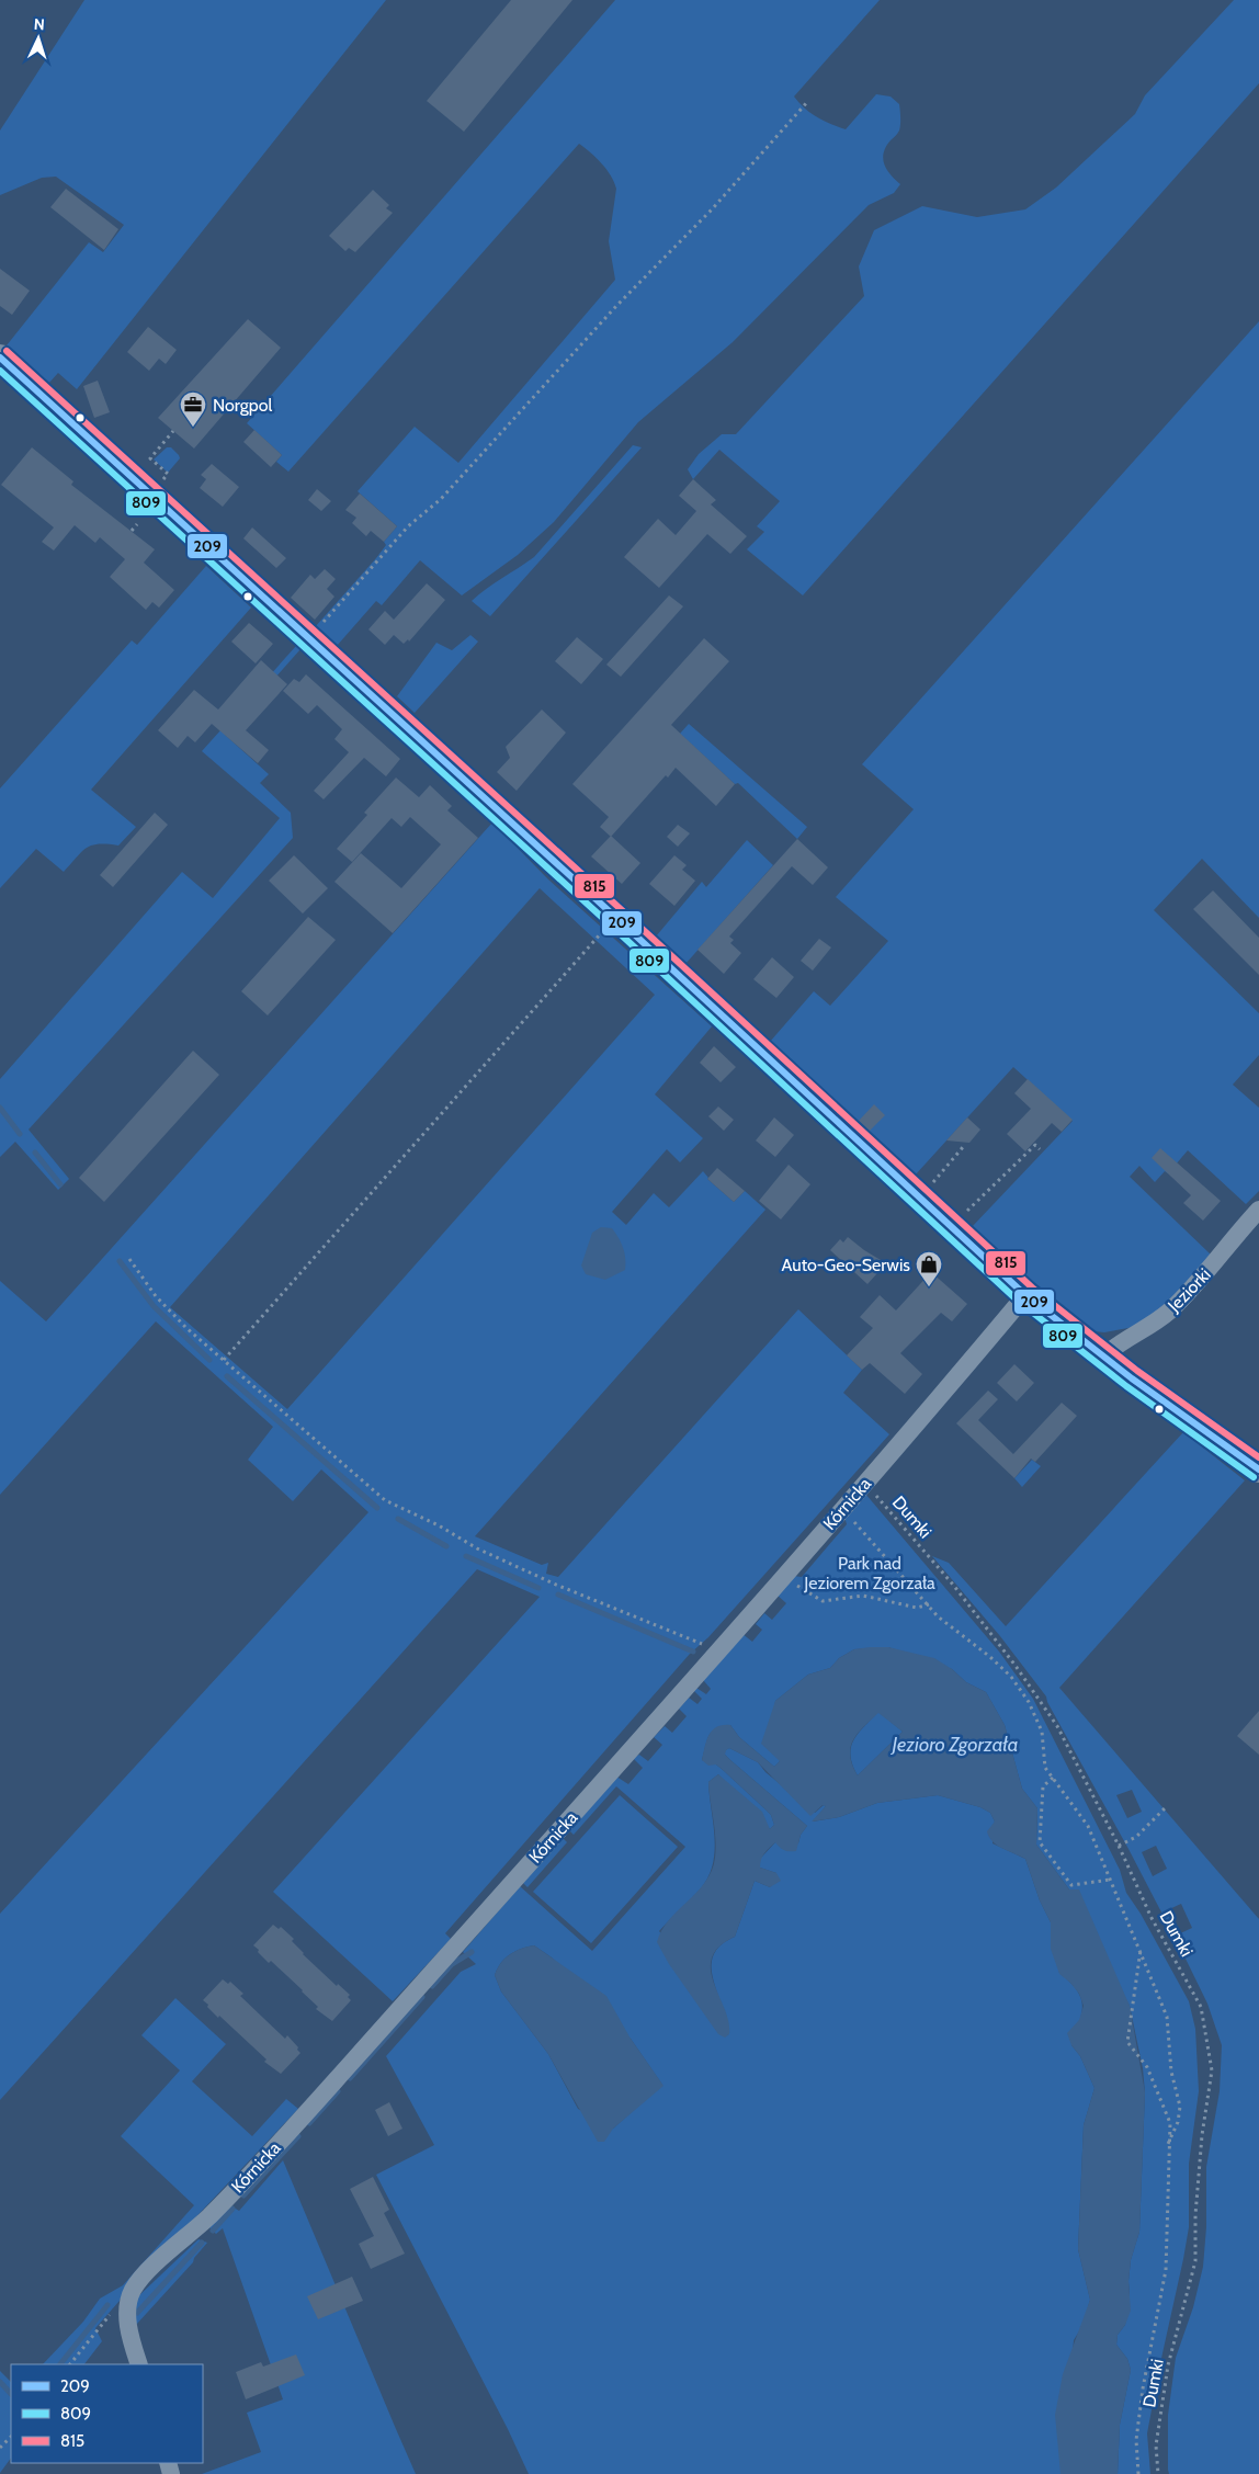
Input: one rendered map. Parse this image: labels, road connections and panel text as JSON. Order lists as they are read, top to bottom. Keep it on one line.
{"streets":{"street":["Jeziorki","Kórnicka"],"path":["Dumki"]},"crossings":[["Kórnicka","Dumki"]],"water":["Jezioro Zgorzała"],"parks":["Park nad Jeziorem Zgorzała"],"places":{"office":["Norgpol"],"shop":["Auto-Geo-Serwis"]},"lines":["transit line 815","transit line 209","transit line 809"],"legend":["209","809","815"],"north":"top"}
